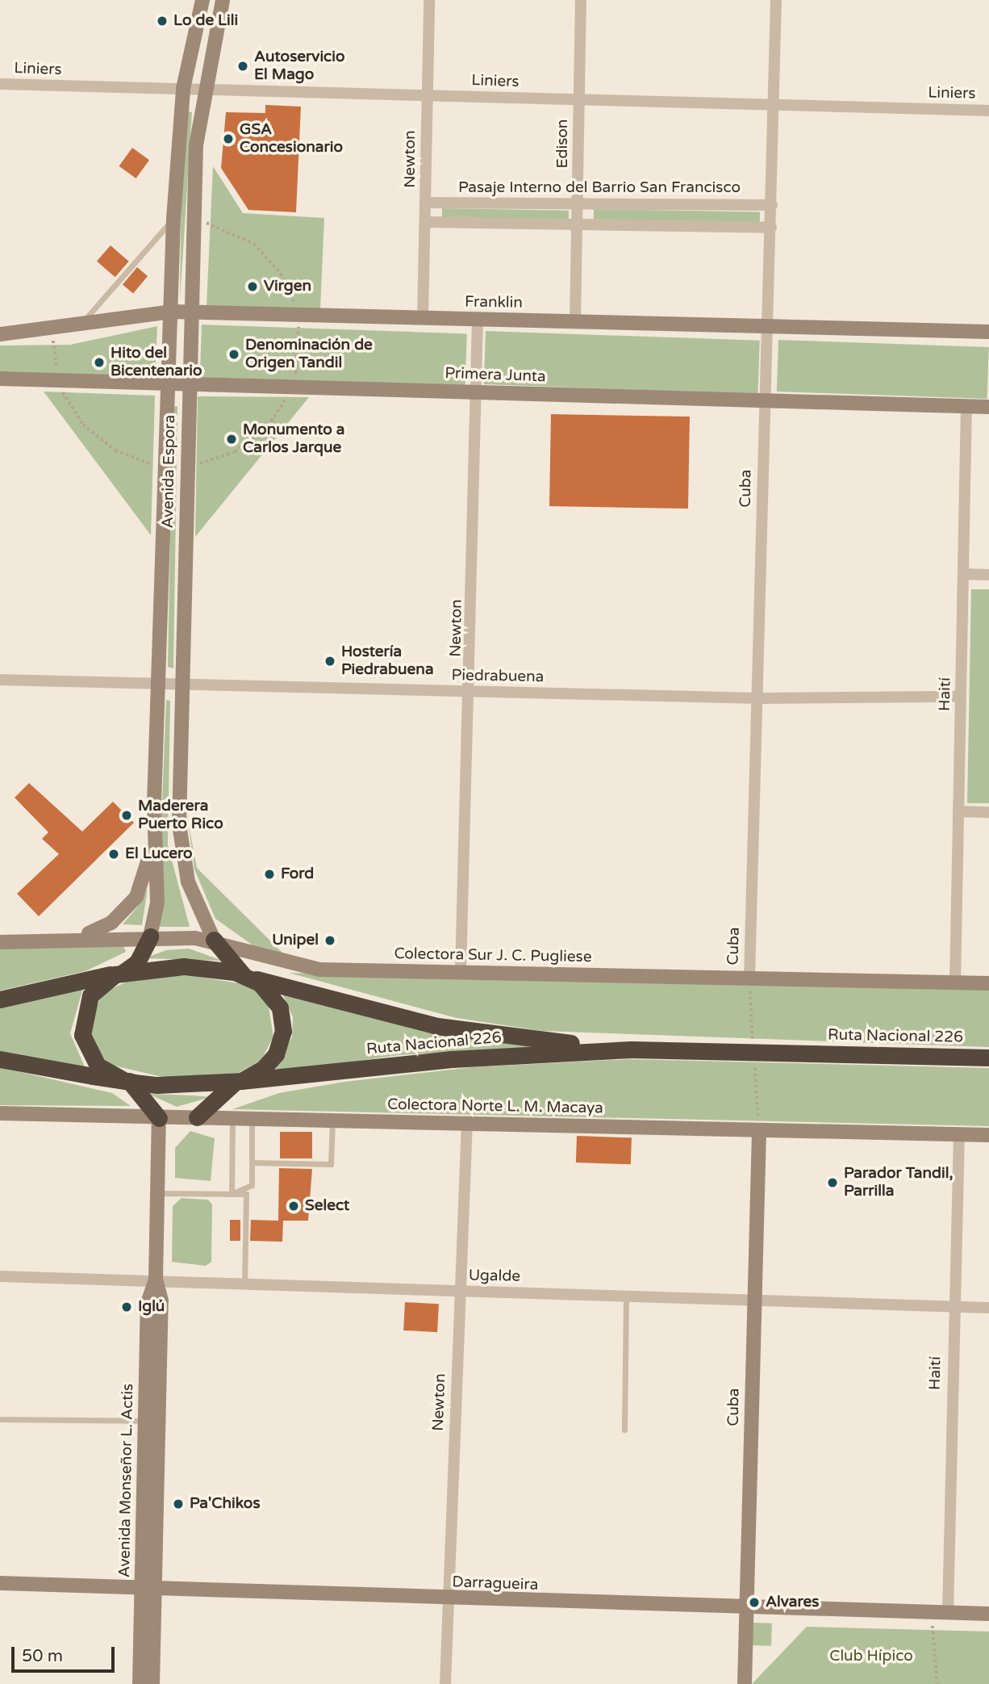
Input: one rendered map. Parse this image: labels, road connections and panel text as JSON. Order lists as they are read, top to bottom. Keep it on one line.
{"streets":{"highway":["Ruta Nacional 226"],"main road":["Franklin","Primera Junta","Avenida Espora","Cuba","Colectora Sur J. C. Pugliese","Colectora Norte L. M. Macaya","Avenida Monseñor L. Actis","Darragueira"],"street":["Liniers","Edison","Newton","Pasaje Interno del Barrio San Francisco","Piedrabuena","Haití","Ugalde"]},"crossings":[["Liniers","Edison"],["Liniers","Newton"],["Liniers","Avenida Espora"],["Liniers","Cuba"],["Edison","Pasaje Interno del Barrio San Francisco"],["Edison","Franklin"],["Newton","Pasaje Interno del Barrio San Francisco"],["Newton","Franklin"],["Newton","Primera Junta"],["Newton","Piedrabuena"],["Newton","Colectora Sur J. C. Pugliese"],["Newton","Colectora Norte L. M. Macaya"],["Newton","Ugalde"],["Newton","Darragueira"],["Pasaje Interno del Barrio San Francisco","Cuba"],["Franklin","Avenida Espora"],["Franklin","Cuba"],["Primera Junta","Avenida Espora"],["Primera Junta","Cuba"],["Primera Junta","Haití"],["Avenida Espora","Piedrabuena"],["Avenida Espora","Colectora Sur J. C. Pugliese"],["Cuba","Piedrabuena"],["Cuba","Colectora Sur J. C. Pugliese"],["Cuba","Colectora Norte L. M. Macaya"],["Cuba","Ugalde"],["Cuba","Darragueira"],["Piedrabuena","Haití"],["Haití","Colectora Sur J. C. Pugliese"],["Haití","Colectora Norte L. M. Macaya"],["Haití","Ugalde"],["Haití","Darragueira"],["Colectora Norte L. M. Macaya","Avenida Monseñor L. Actis"],["Ugalde","Avenida Monseñor L. Actis"],["Avenida Monseñor L. Actis","Darragueira"]],"parks":["Club Hípico"],"places":["Lo de Lili","Autoservicio El Mago","GSA Concesionario","Virgen","Denominación de Origen Tandil","Hito del Bicentenario","Monumento a Carlos Jarque","Hostería Piedrabuena","Maderera Puerto Rico","El Lucero","Ford","Unipel","Parador Tandil, Parrilla","Select","Iglú","Pa'Chikos","Alvares"],"scale_bar":"50 m"}
